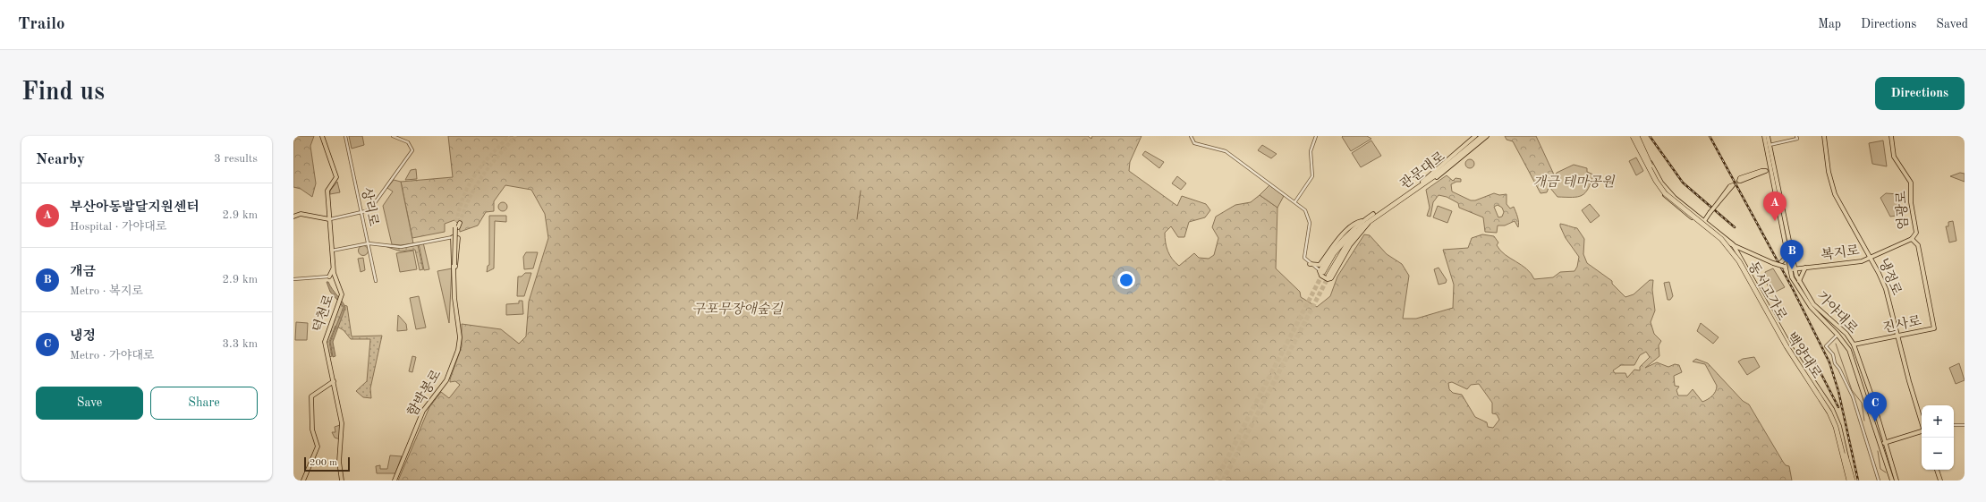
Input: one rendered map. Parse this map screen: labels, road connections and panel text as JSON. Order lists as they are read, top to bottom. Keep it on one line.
{"streets":{"highway":["관문대로","동서고가로"],"main road":["엄광로","복지로","냉정로","가야대로","덕천로","진사로","백양대로","함박봉로"],"street":["상리로"]},"crossings":[["엄광로","복지로"],["엄광로","진사로"],["복지로","냉정로"],["복지로","가야대로"],["복지로","백양대로"],["냉정로","진사로"],["동서고가로","백양대로"],["가야대로","진사로"]],"parks":["개금 테마공원","구포무장애숲길"],"scale_bar":"200 m","page":{"header":"Trailo","nav":["Map","Directions","Saved"],"buttons":["Directions",["Save","Share"]],"title":"Find us","heading":["Nearby","3 results"],"list":[{"mark":"A","name":"부산아동발달지원센터","note":"Hospital · 가야대로","value":"2.9 km"},{"mark":"B","name":"개금","note":"Metro · 복지로","value":"2.9 km"},{"mark":"C","name":"냉정","note":"Metro · 가야대로","value":"3.3 km"}],"pins":["A","B","C"],"map_buttons":["+","−"],"scale":"200 m"}}
